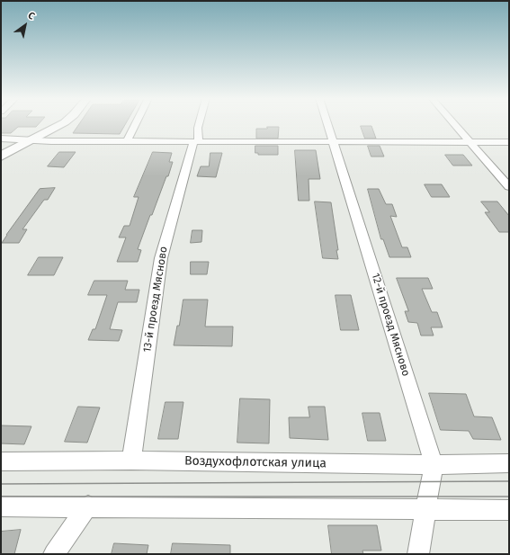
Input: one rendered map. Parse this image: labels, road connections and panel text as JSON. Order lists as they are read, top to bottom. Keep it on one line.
{"streets":{"street":["13-й проезд Мясново","12-й проезд Мясново","Воздухофлотская улица"]},"crossings":[["13-й проезд Мясново","Воздухофлотская улица"],["12-й проезд Мясново","Воздухофлотская улица"]],"north":"top right"}
